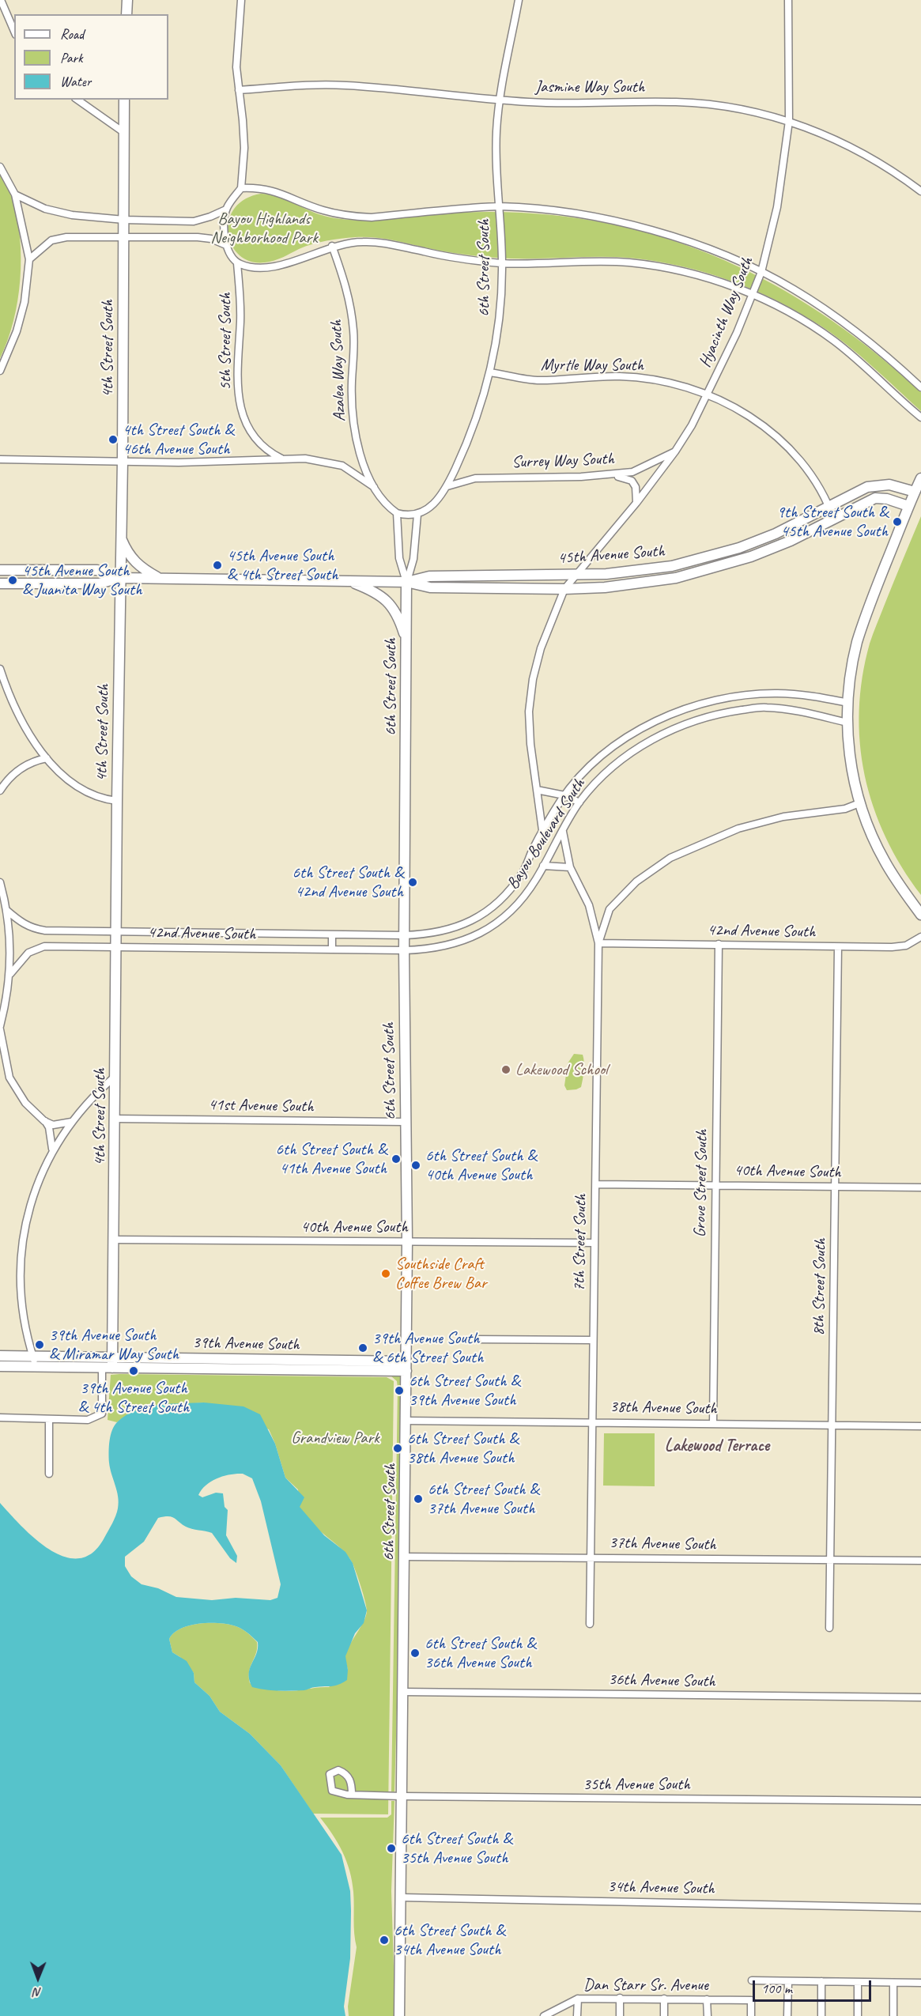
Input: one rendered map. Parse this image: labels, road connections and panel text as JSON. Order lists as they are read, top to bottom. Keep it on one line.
{"streets":{"street":["Jasmine Way South","6th Street South","Hyacinth Way South","5th Street South","4th Street South","Myrtle Way South","Azalea Way South","Surrey Way South","45th Avenue South","Bayou Boulevard South","42nd Avenue South","41st Avenue South","40th Avenue South","Grove Street South","7th Street South","8th Street South","39th Avenue South","38th Avenue South","37th Avenue South","36th Avenue South","35th Avenue South","34th Avenue South","Dan Starr Sr. Avenue"]},"crossings":[["Jasmine Way South","6th Street South"],["Jasmine Way South","Hyacinth Way South"],["6th Street South","Myrtle Way South"],["6th Street South","Azalea Way South"],["6th Street South","Surrey Way South"],["6th Street South","45th Avenue South"],["6th Street South","Bayou Boulevard South"],["6th Street South","42nd Avenue South"],["6th Street South","41st Avenue South"],["6th Street South","40th Avenue South"],["6th Street South","39th Avenue South"],["6th Street South","38th Avenue South"],["6th Street South","37th Avenue South"],["6th Street South","36th Avenue South"],["6th Street South","35th Avenue South"],["6th Street South","34th Avenue South"],["Hyacinth Way South","Myrtle Way South"],["Hyacinth Way South","Surrey Way South"],["Hyacinth Way South","45th Avenue South"],["4th Street South","45th Avenue South"],["4th Street South","42nd Avenue South"],["4th Street South","41st Avenue South"],["4th Street South","40th Avenue South"],["4th Street South","39th Avenue South"],["Myrtle Way South","45th Avenue South"],["Bayou Boulevard South","42nd Avenue South"],["Bayou Boulevard South","7th Street South"],["42nd Avenue South","Grove Street South"],["42nd Avenue South","7th Street South"],["42nd Avenue South","8th Street South"],["40th Avenue South","Grove Street South"],["40th Avenue South","7th Street South"],["40th Avenue South","8th Street South"],["Grove Street South","38th Avenue South"],["7th Street South","38th Avenue South"],["7th Street South","37th Avenue South"],["8th Street South","38th Avenue South"],["8th Street South","37th Avenue South"]],"districts":["Lakewood Terrace"],"parks":["Bayou Highlands Neighborhood Park","Grandview Park"],"places":["4th Street South & 46th Avenue South","9th Street South & 45th Avenue South","45th Avenue South & 4th Street South","45th Avenue South & Juanita Way South","6th Street South & 42nd Avenue South","Lakewood School","6th Street South & 41th Avenue South","6th Street South & 40th Avenue South","Southside Craft Coffee Brew Bar","39th Avenue South & Miramar Way South","39th Avenue South & 6th Street South","39th Avenue South & 4th Street South","6th Street South & 39th Avenue South","6th Street South & 38th Avenue South","6th Street South & 37th Avenue South","6th Street South & 36th Avenue South","6th Street South & 35th Avenue South","6th Street South & 34th Avenue South"],"legend":["Road","Park","Water"],"scale_bar":"100 m","north":"bottom"}
